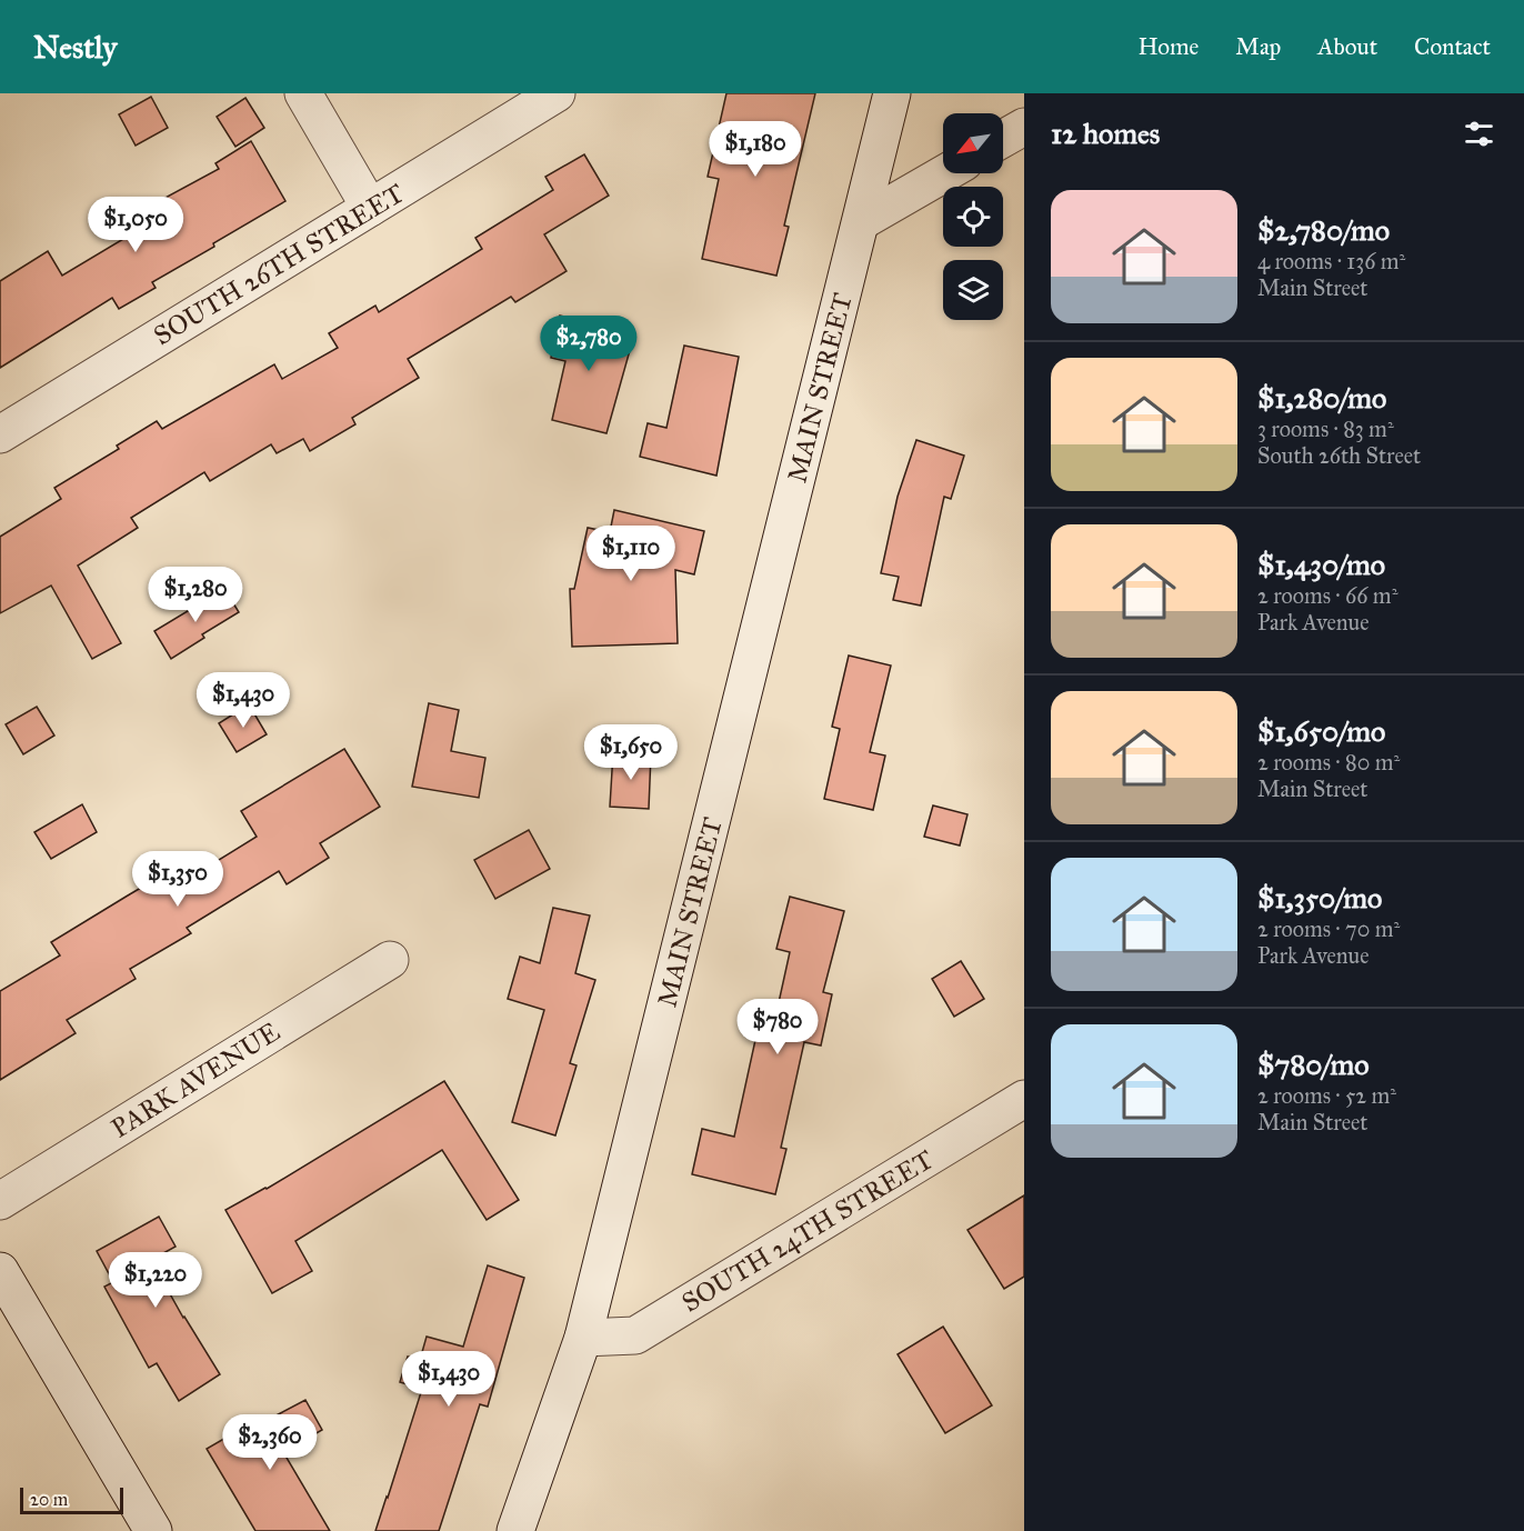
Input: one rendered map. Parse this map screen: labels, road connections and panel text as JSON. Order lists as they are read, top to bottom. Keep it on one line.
{"streets":{"street":["SOUTH 26TH STREET","MAIN STREET","PARK AVENUE","SOUTH 24TH STREET"]},"crossings":[["MAIN STREET","SOUTH 24TH STREET"]],"scale_bar":"20 m","north":"bottom left","page":{"header":"Nestly","nav":["Home","Map","About","Contact"],"heading":"12 homes","price":["$1,180","$1,050","$2,780","$1,110","$1,280","$1,430","$1,650","$1,350","$780","$1,220","$1,430","$2,360"],"list":[{"name":"$2,780/mo","note":"4 rooms · 136 m² · Main Street"},{"name":"$1,280/mo","note":"3 rooms · 83 m² · South 26th Street"},{"name":"$1,430/mo","note":"2 rooms · 66 m² · Park Avenue"},{"name":"$1,650/mo","note":"2 rooms · 80 m² · Main Street"},{"name":"$1,350/mo","note":"2 rooms · 70 m² · Park Avenue"},{"name":"$780/mo","note":"2 rooms · 52 m² · Main Street"}],"scale":"20 m"}}
